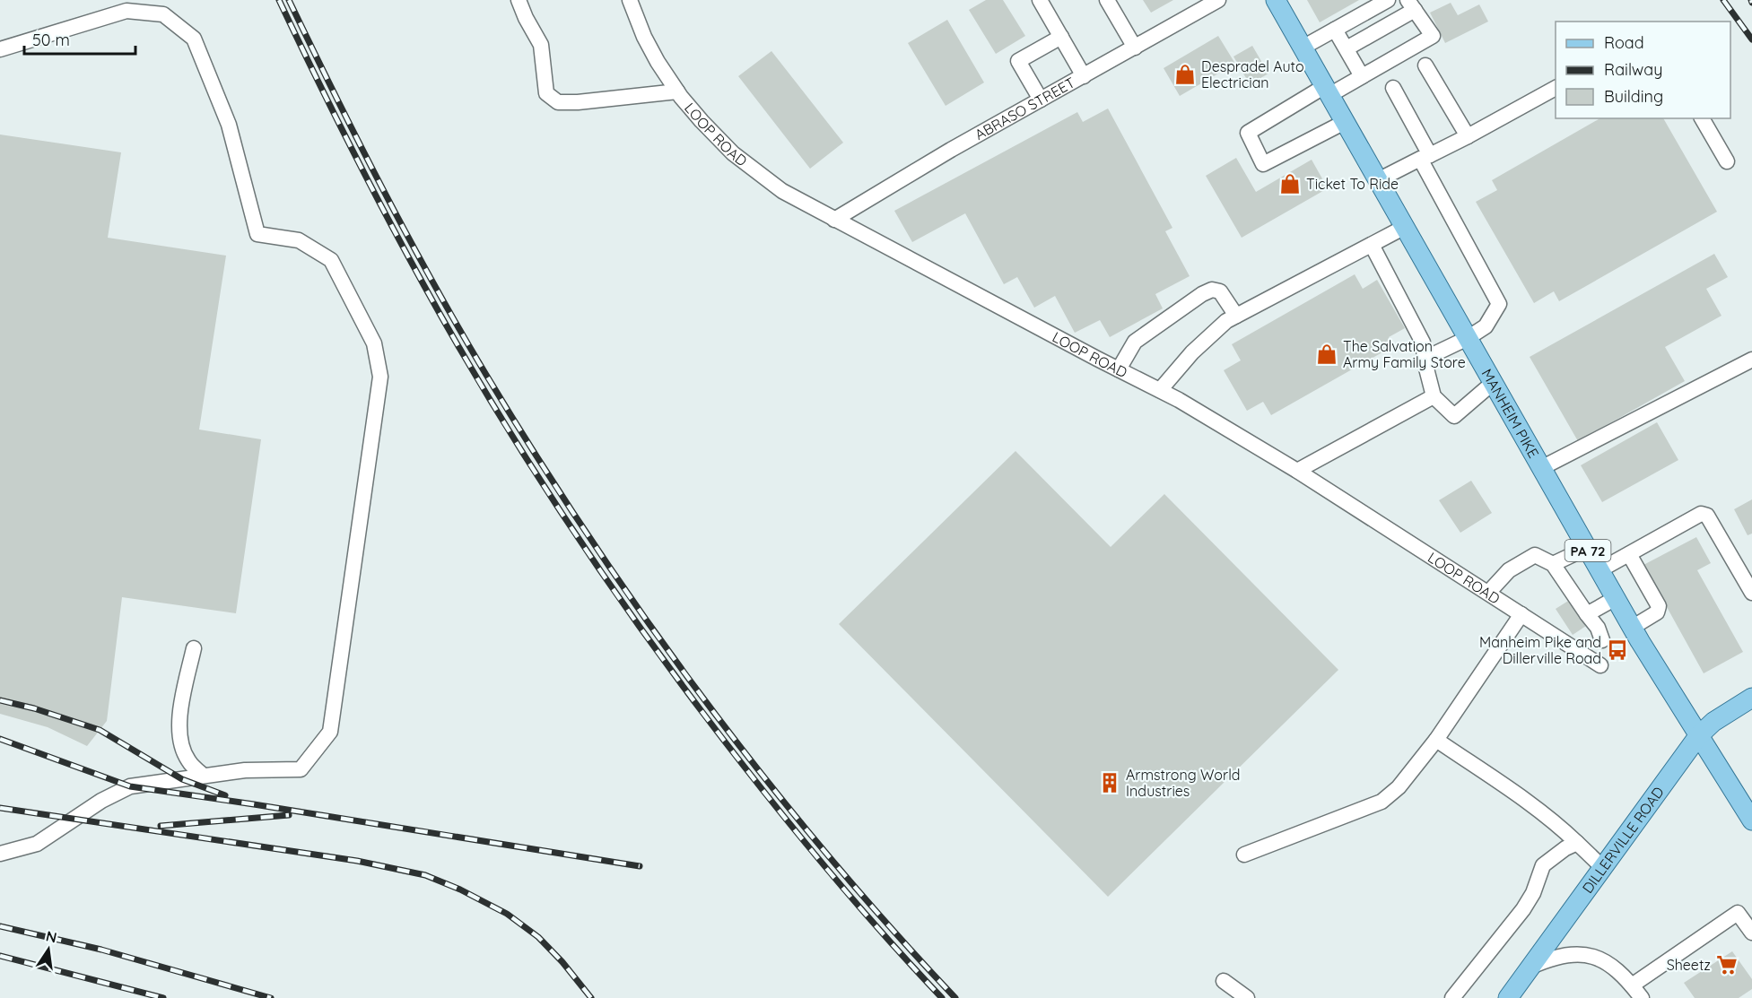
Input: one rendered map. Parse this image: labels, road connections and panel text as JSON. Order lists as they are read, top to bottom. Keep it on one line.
{"streets":{"main road":["MANHEIM PIKE","PA 72","DILLERVILLE ROAD"],"street":["ABRASO STREET","LOOP ROAD"]},"crossings":[["ABRASO STREET","LOOP ROAD"],["MANHEIM PIKE","DILLERVILLE ROAD"]],"places":{"shop":["Despradel Auto Electrician","Ticket To Ride","The Salvation Army Family Store"],"bus stop":["Manheim Pike and Dillerville Road"],"building":["Armstrong World Industries"],"supermarket":["Sheetz"]},"legend":["Road","Railway","Building"],"scale_bar":"50 m","north":"top"}
